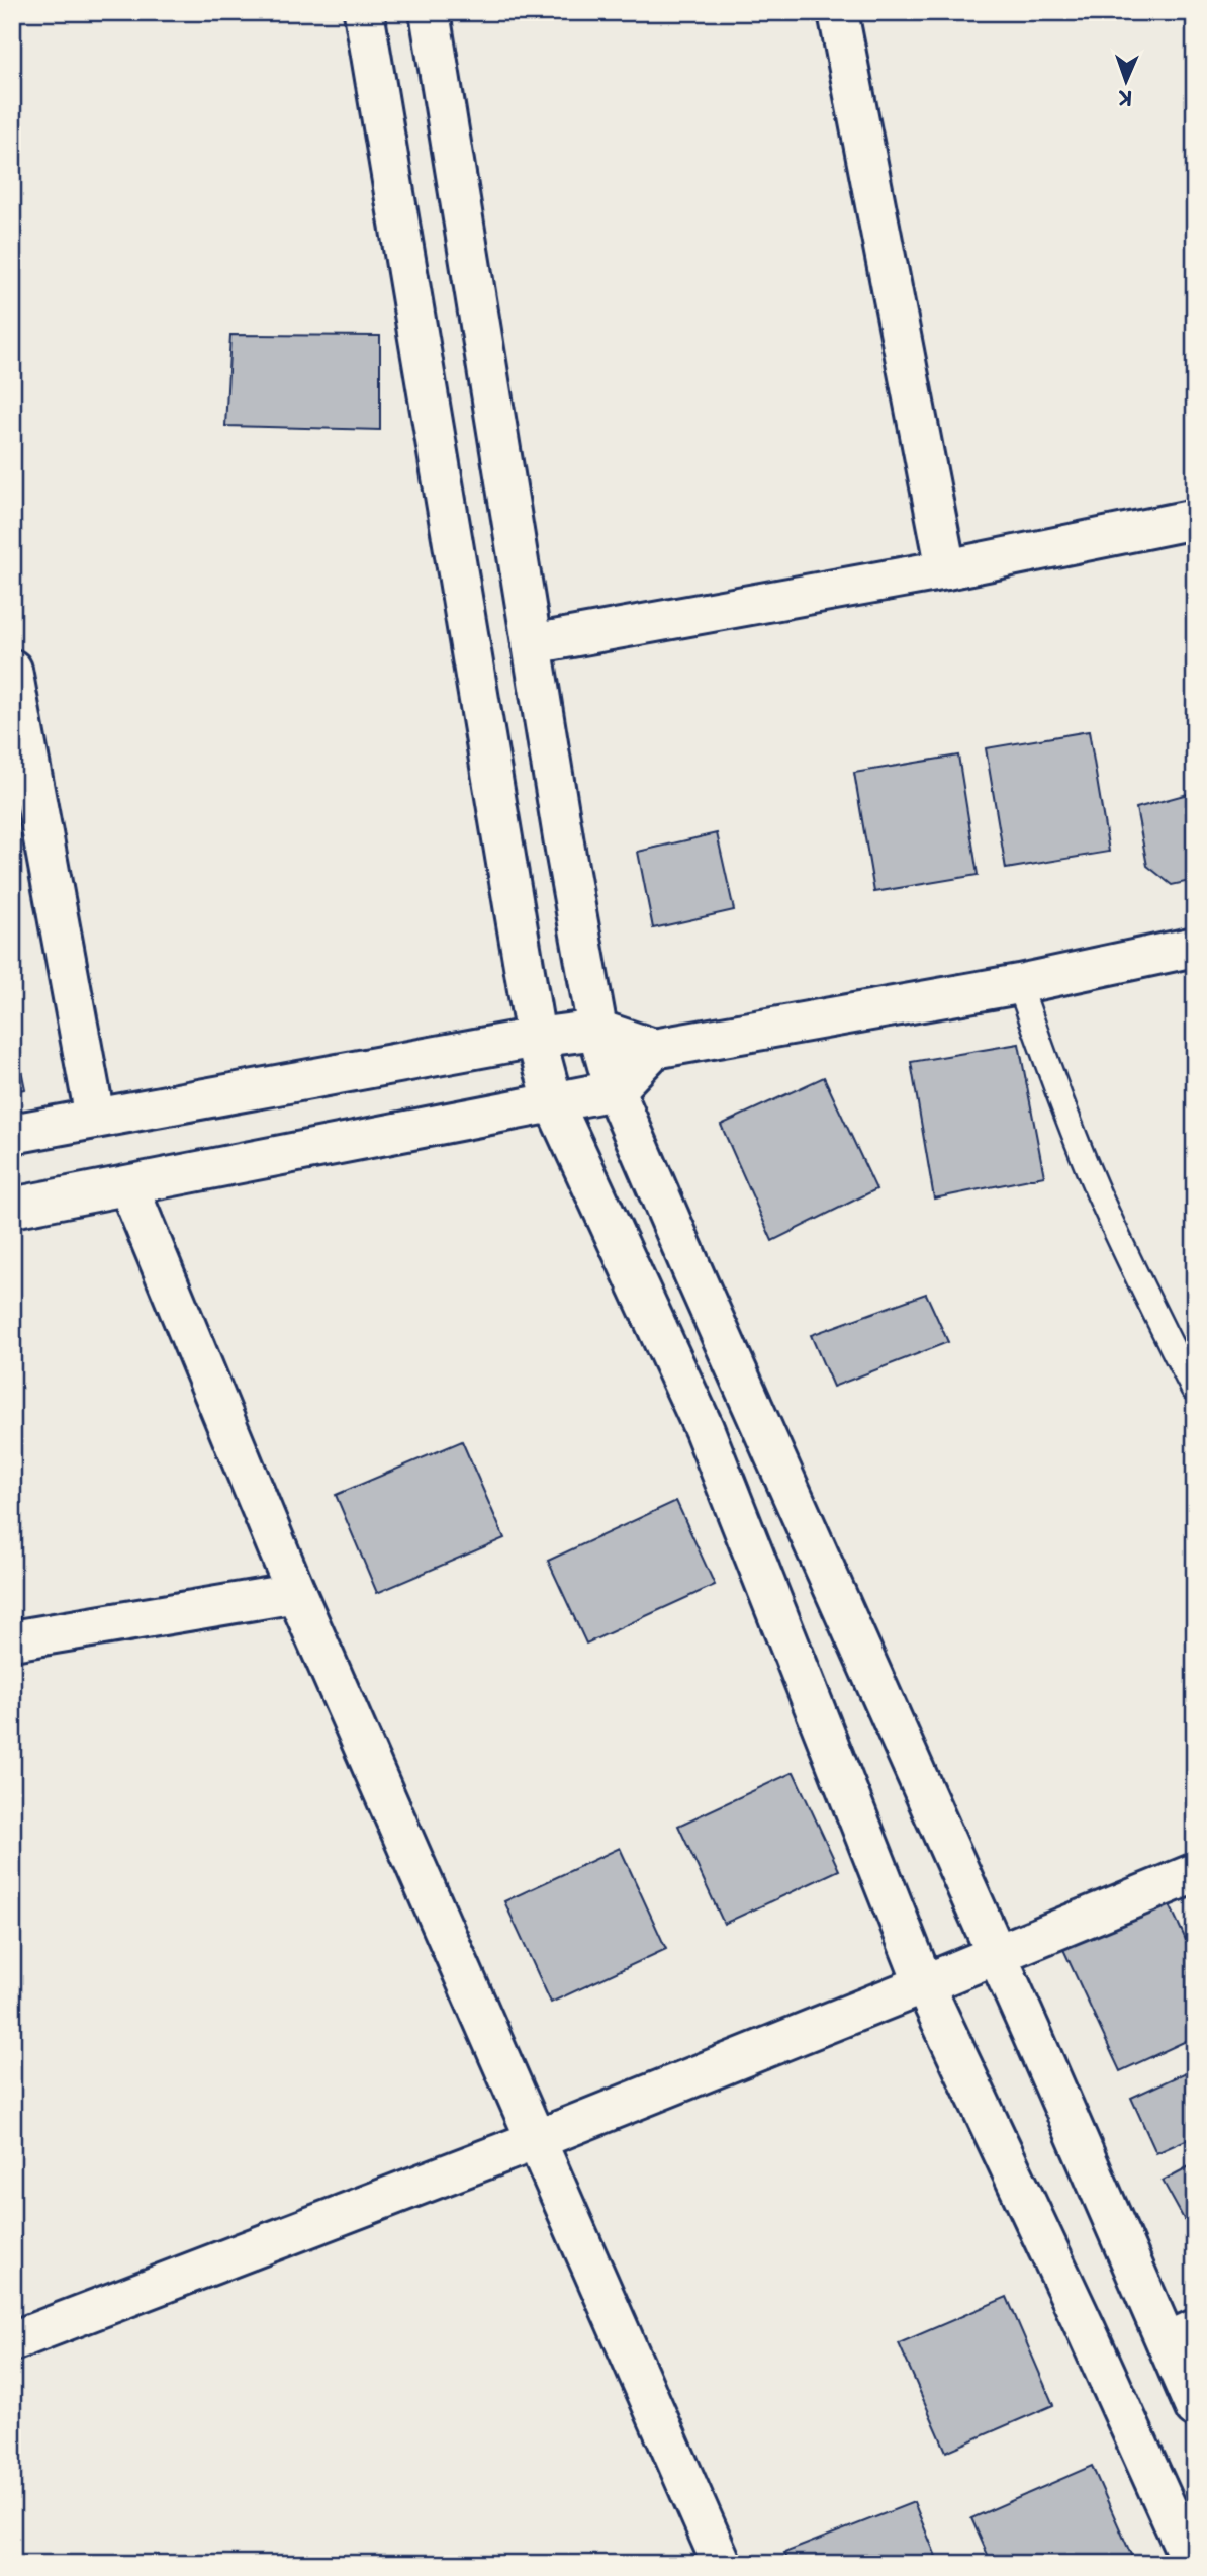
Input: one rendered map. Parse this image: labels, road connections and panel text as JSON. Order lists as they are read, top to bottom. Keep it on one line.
{"north":"bottom"}
